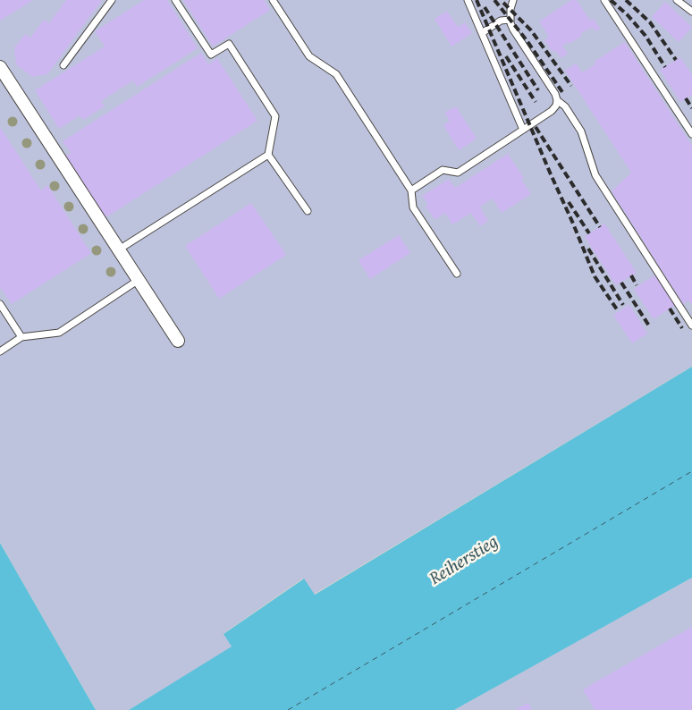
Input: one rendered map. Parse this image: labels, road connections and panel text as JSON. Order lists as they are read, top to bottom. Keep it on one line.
{"water":["Reiherstieg"]}
